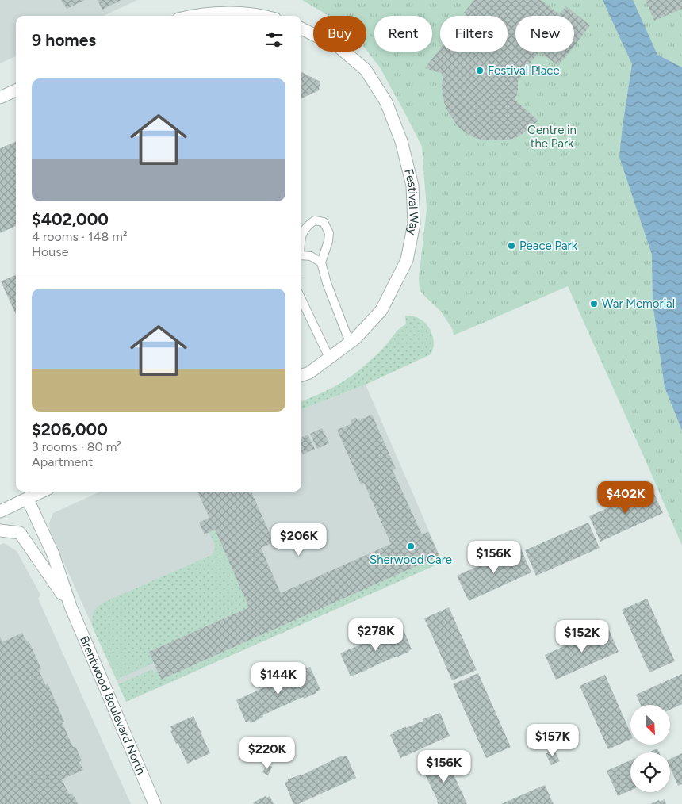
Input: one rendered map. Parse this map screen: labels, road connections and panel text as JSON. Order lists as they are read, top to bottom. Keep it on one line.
{"streets":{"street":["Festival Way","Brentwood Boulevard North"]},"parks":["Centre in the Park"],"places":["Festival Place","Peace Park","War Memorial","Sherwood Care"],"north":"bottom right","page":{"chip":["Buy","Rent","Filters","New"],"heading":"9 homes","list":[{"name":"$402,000","note":"4 rooms · 148 m² · House"},{"name":"$206,000","note":"3 rooms · 80 m² · Apartment"}],"price":["$402K","$206K","$156K","$278K","$152K","$144K","$157K","$220K","$156K"]}}
